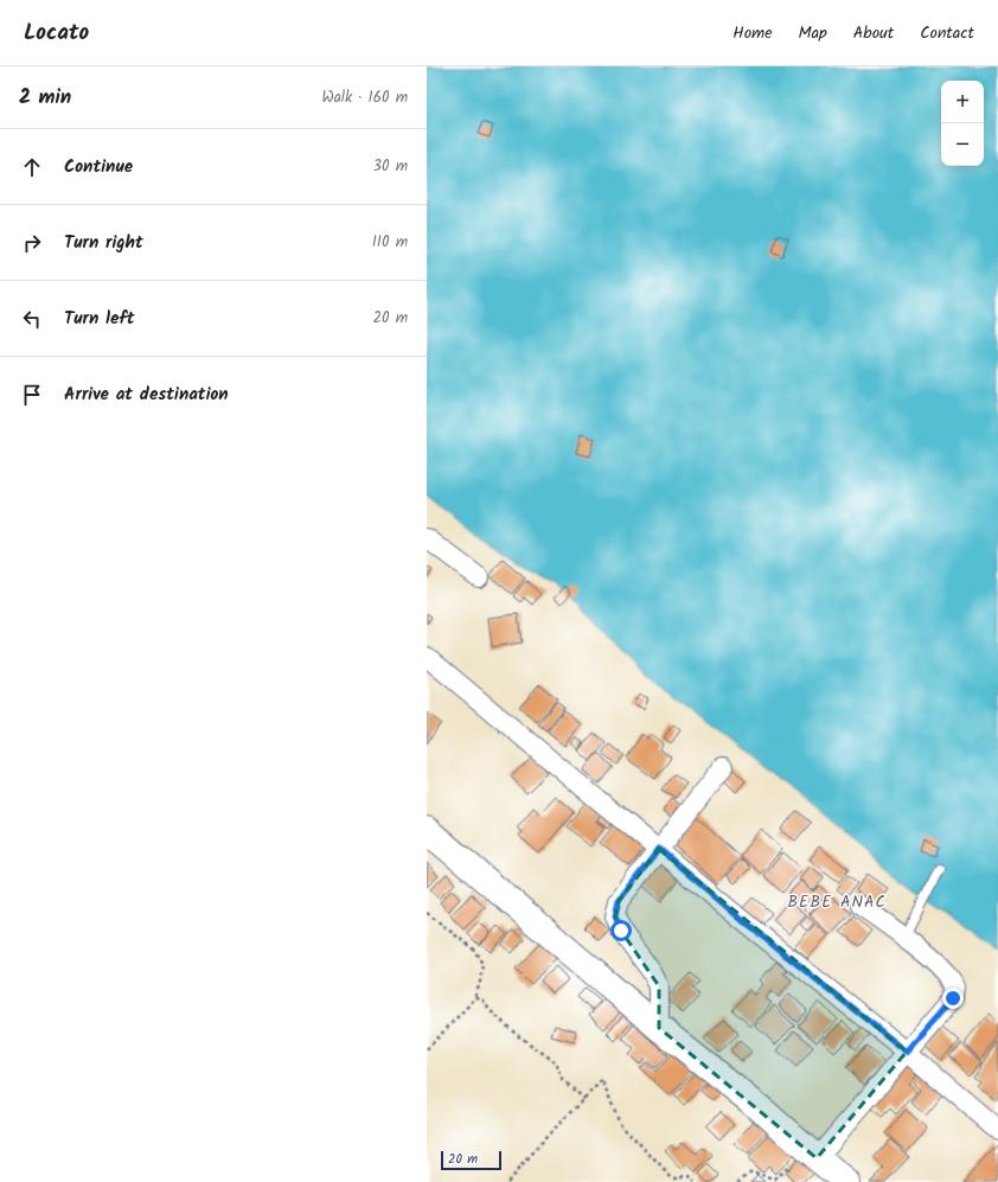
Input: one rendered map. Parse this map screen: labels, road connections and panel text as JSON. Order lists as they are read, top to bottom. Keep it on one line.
{"districts":["BEBE ANAC"],"scale_bar":"20 m","page":{"header":"Locato","nav":["Home","Map","About","Contact"],"heading":["2 min","Walk · 160 m"],"map_buttons":["+","−"],"list":[["Continue","30 m"],["Turn right","110 m"],["Turn left","20 m"],"Arrive at destination"],"scale":"20 m"}}
